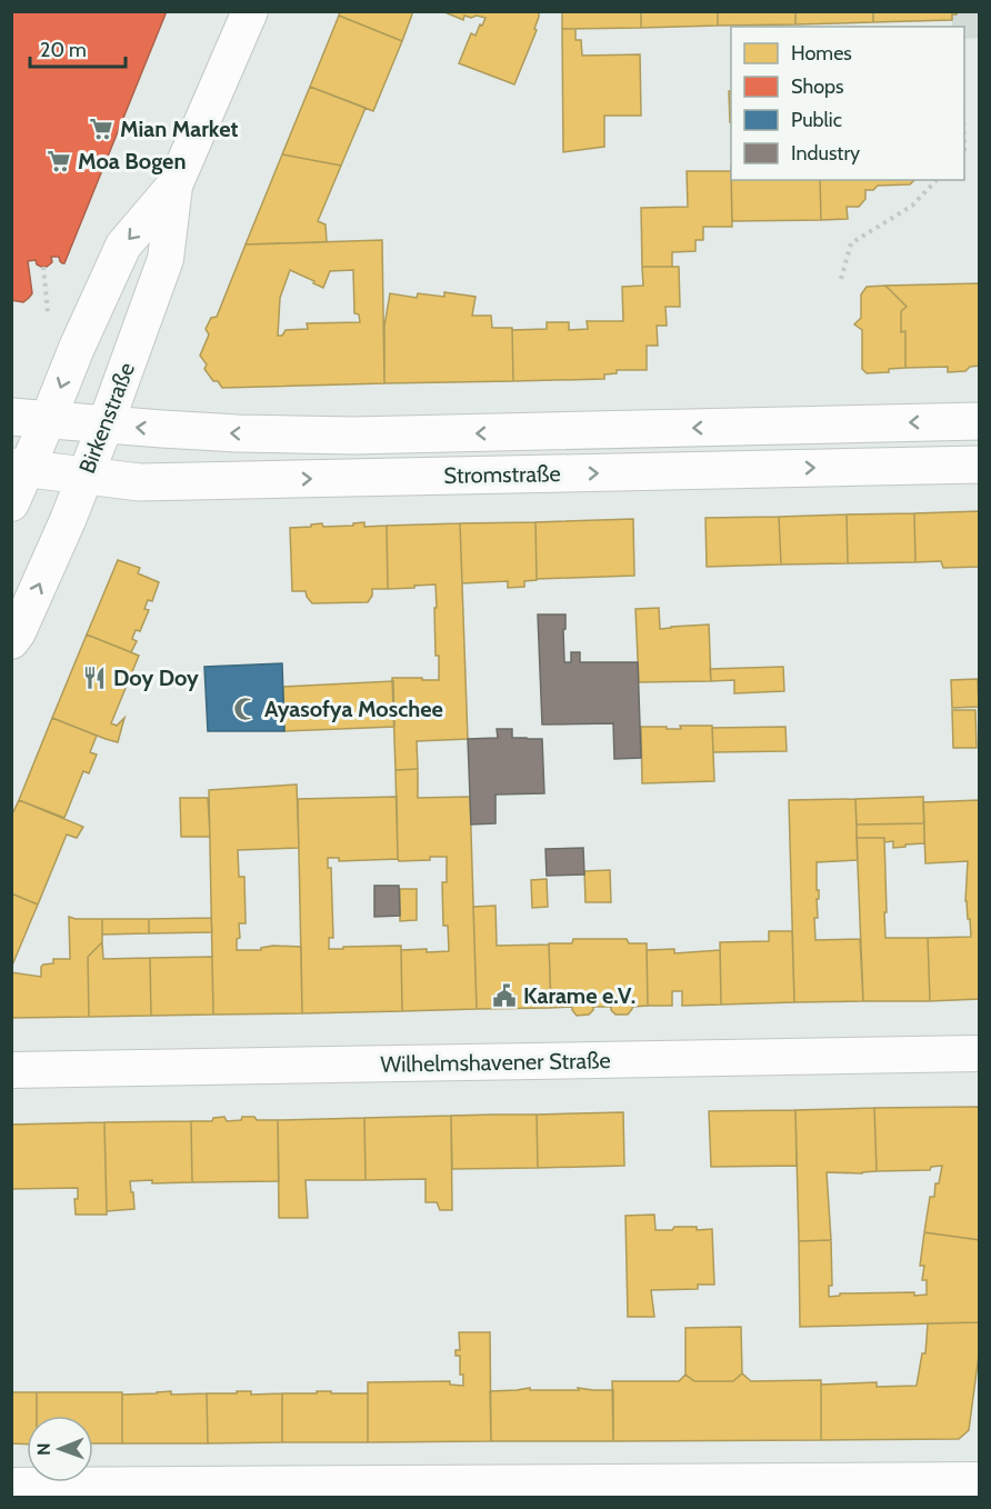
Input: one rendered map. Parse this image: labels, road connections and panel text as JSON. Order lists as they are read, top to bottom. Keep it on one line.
{"streets":{"main road":["Stromstraße"],"street":["Birkenstraße","Wilhelmshavener Straße"]},"crossings":[["Birkenstraße","Stromstraße"]],"places":{"supermarket":["Mian Market","Moa Bogen"],"restaurant":["Doy Doy"],"mosque":["Ayasofya Moschee"],"public building":["Karame e.V."]},"legend":["Homes","Shops","Public","Industry"],"scale_bar":"20 m","north":"left"}
